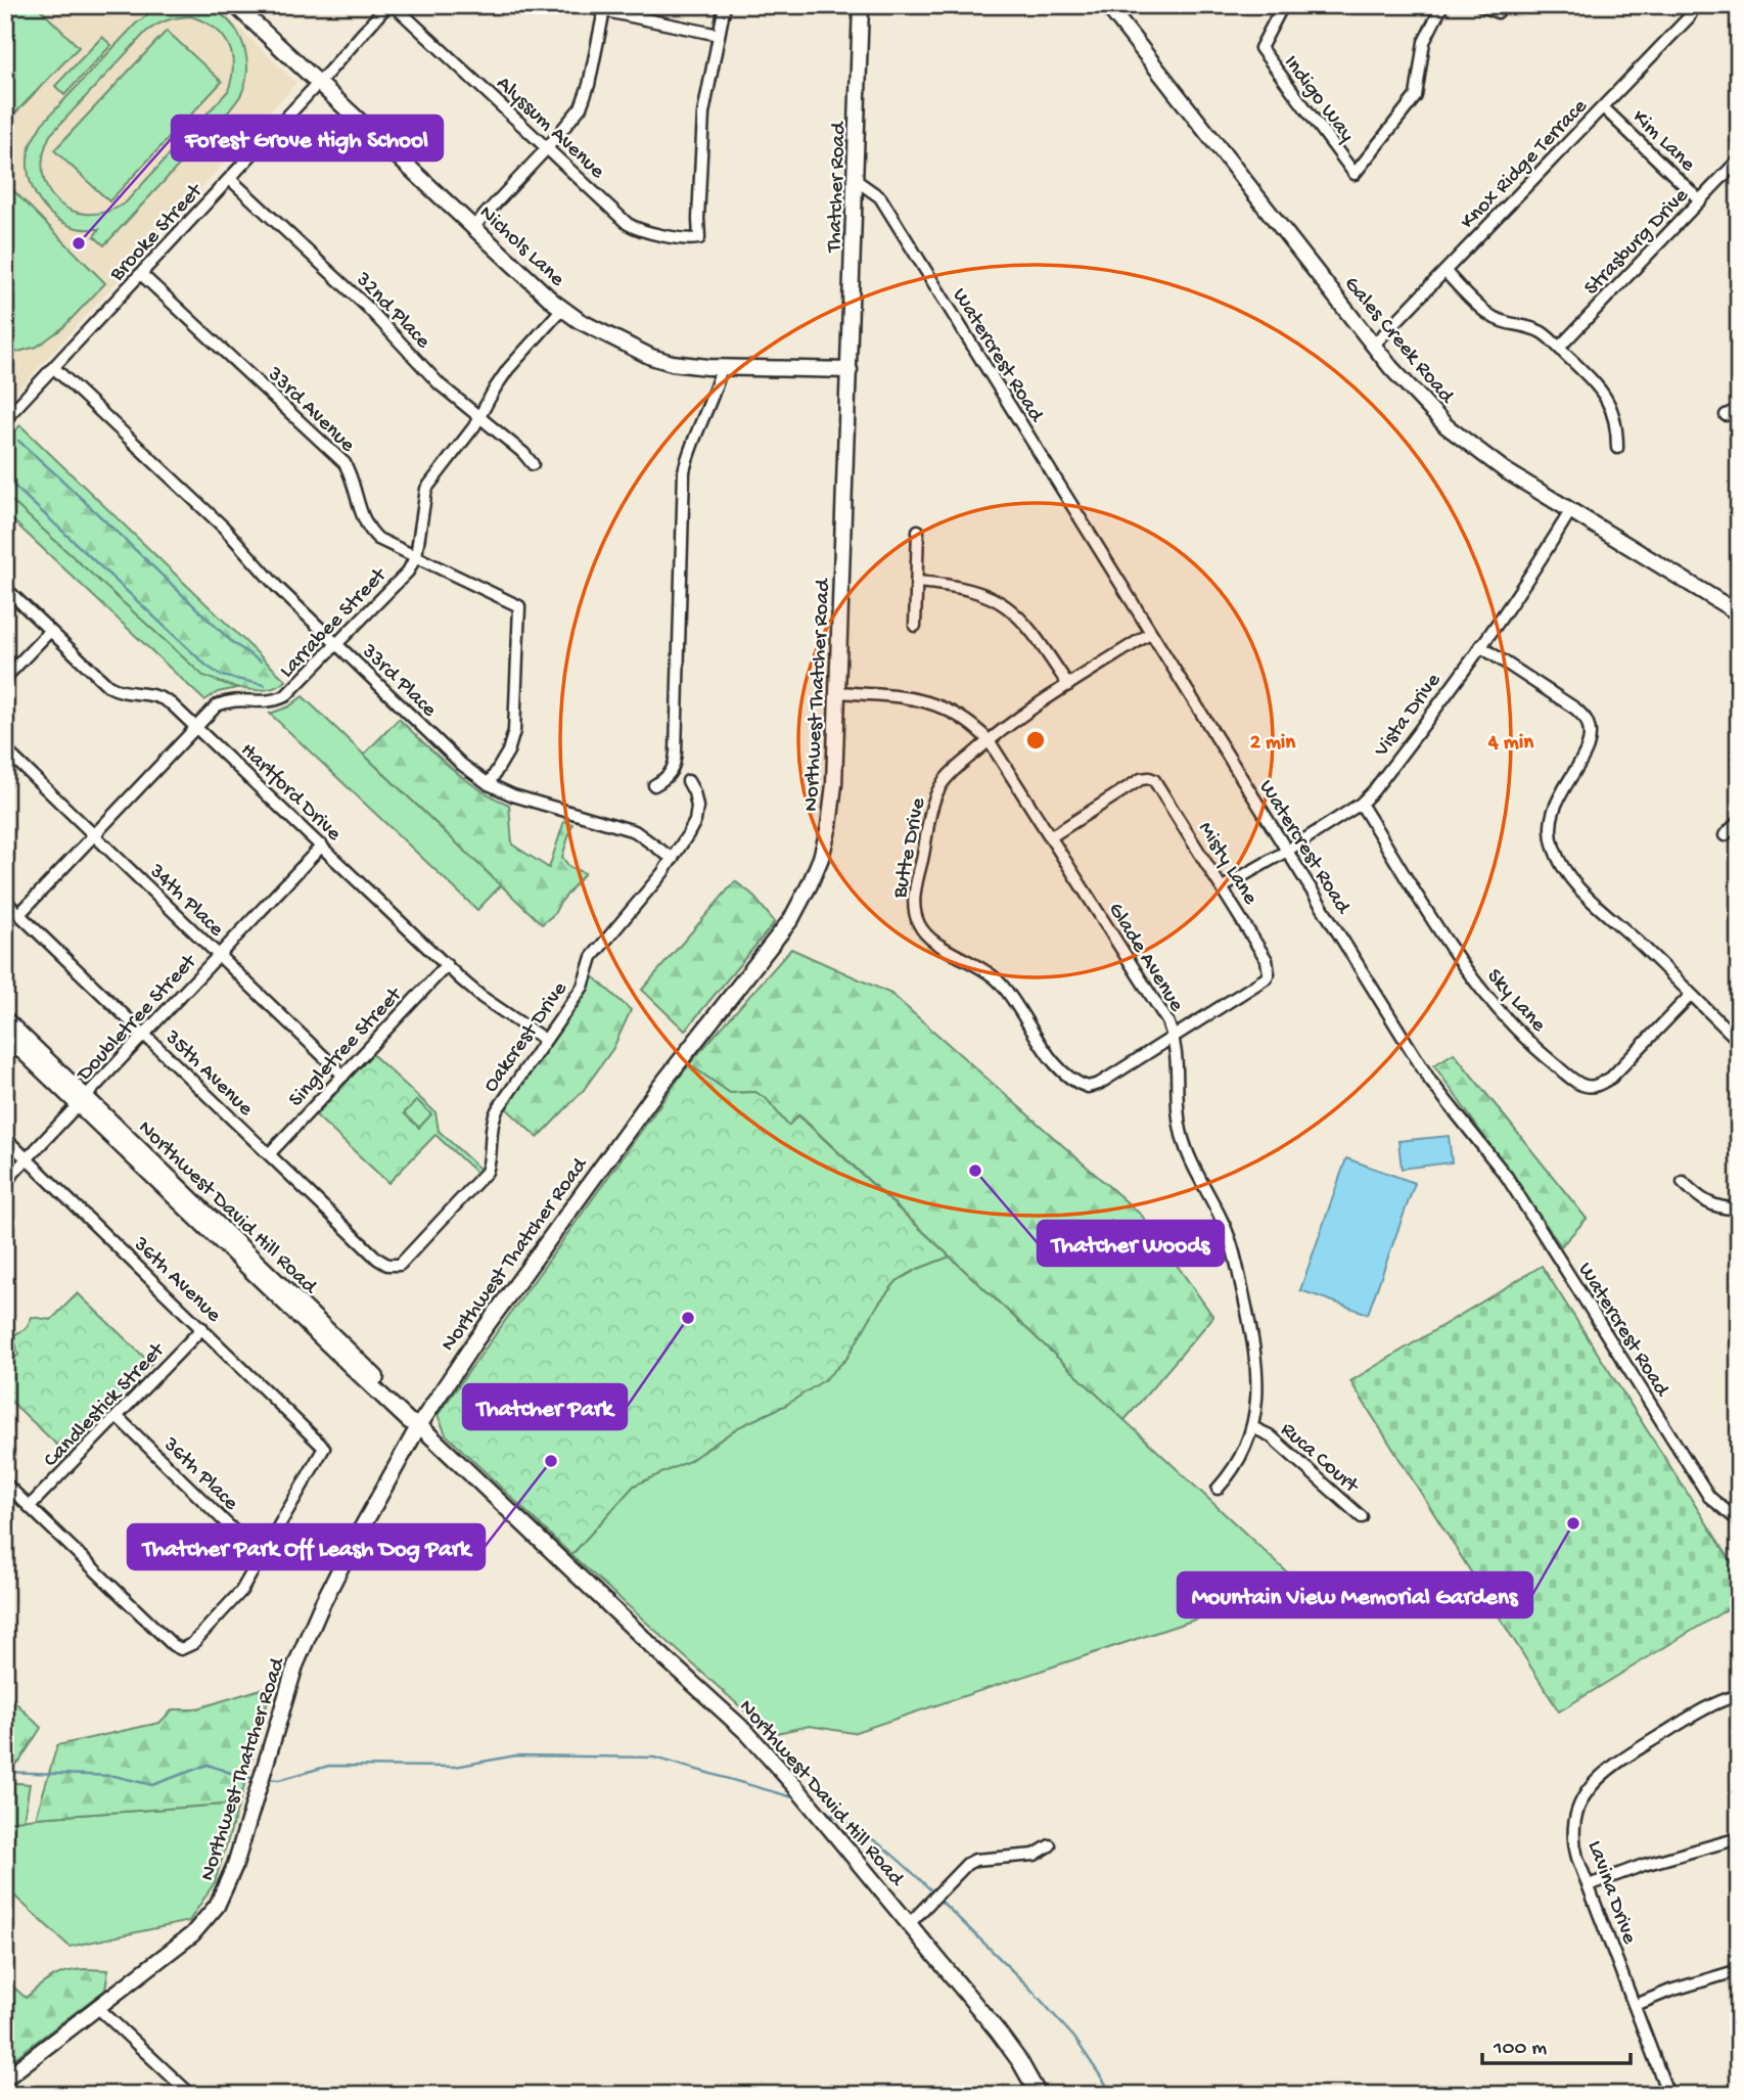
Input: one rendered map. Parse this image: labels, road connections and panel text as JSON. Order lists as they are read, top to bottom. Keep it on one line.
{"streets":{"street":["Indigo Way","Alyssum Avenue","Kim Lane","Knox Ridge Terrace","Thatcher Road","Brooke Street","Strasburg Drive","Nichols Lane","32nd Place","Gales Creek Road","Watercrest Road","33rd Avenue","Larrabee Street","33rd Place","Northwest Thatcher Road","Vista Drive","Hartford Drive","Butte Drive","Misty Lane","34th Place","Glade Avenue","Sky Lane","Doubletree Street","Oakcrest Drive","Singletree Street","35th Avenue","Northwest David Hill Road","36th Avenue","Candlestick Street","Ruca Court","36th Place","Lavina Drive"]},"crossings":[["Kim Lane","Knox Ridge Terrace"],["Kim Lane","Strasburg Drive"],["Knox Ridge Terrace","Gales Creek Road"],["Thatcher Road","Nichols Lane"],["Thatcher Road","Watercrest Road"],["Thatcher Road","Northwest Thatcher Road"],["Brooke Street","Nichols Lane"],["Brooke Street","32nd Place"],["Brooke Street","33rd Avenue"],["Brooke Street","33rd Place"],["Nichols Lane","Larrabee Street"],["Nichols Lane","Northwest Thatcher Road"],["32nd Place","Larrabee Street"],["Gales Creek Road","Vista Drive"],["Watercrest Road","Vista Drive"],["Watercrest Road","Butte Drive"],["33rd Avenue","Larrabee Street"],["33rd Avenue","33rd Place"],["Larrabee Street","33rd Place"],["Larrabee Street","Hartford Drive"],["Larrabee Street","34th Place"],["Larrabee Street","35th Avenue"],["33rd Place","Oakcrest Drive"],["Northwest Thatcher Road","Glade Avenue"],["Northwest Thatcher Road","Northwest David Hill Road"],["Vista Drive","Misty Lane"],["Vista Drive","Sky Lane"],["Hartford Drive","Doubletree Street"],["Hartford Drive","Oakcrest Drive"],["Hartford Drive","Singletree Street"],["Butte Drive","Misty Lane"],["Butte Drive","Glade Avenue"],["Misty Lane","Glade Avenue"],["34th Place","Doubletree Street"],["34th Place","Singletree Street"],["Glade Avenue","Ruca Court"],["Doubletree Street","35th Avenue"],["Doubletree Street","Northwest David Hill Road"],["Doubletree Street","36th Avenue"],["Oakcrest Drive","35th Avenue"],["Singletree Street","35th Avenue"],["36th Avenue","Candlestick Street"],["36th Avenue","36th Place"],["Candlestick Street","36th Place"]],"places":["Forest Grove High School","Thatcher Woods","Thatcher Park","Thatcher Park Off Leash Dog Park","Mountain View Memorial Gardens"],"scale_bar":"100 m","rings":["2 min","4 min"]}
